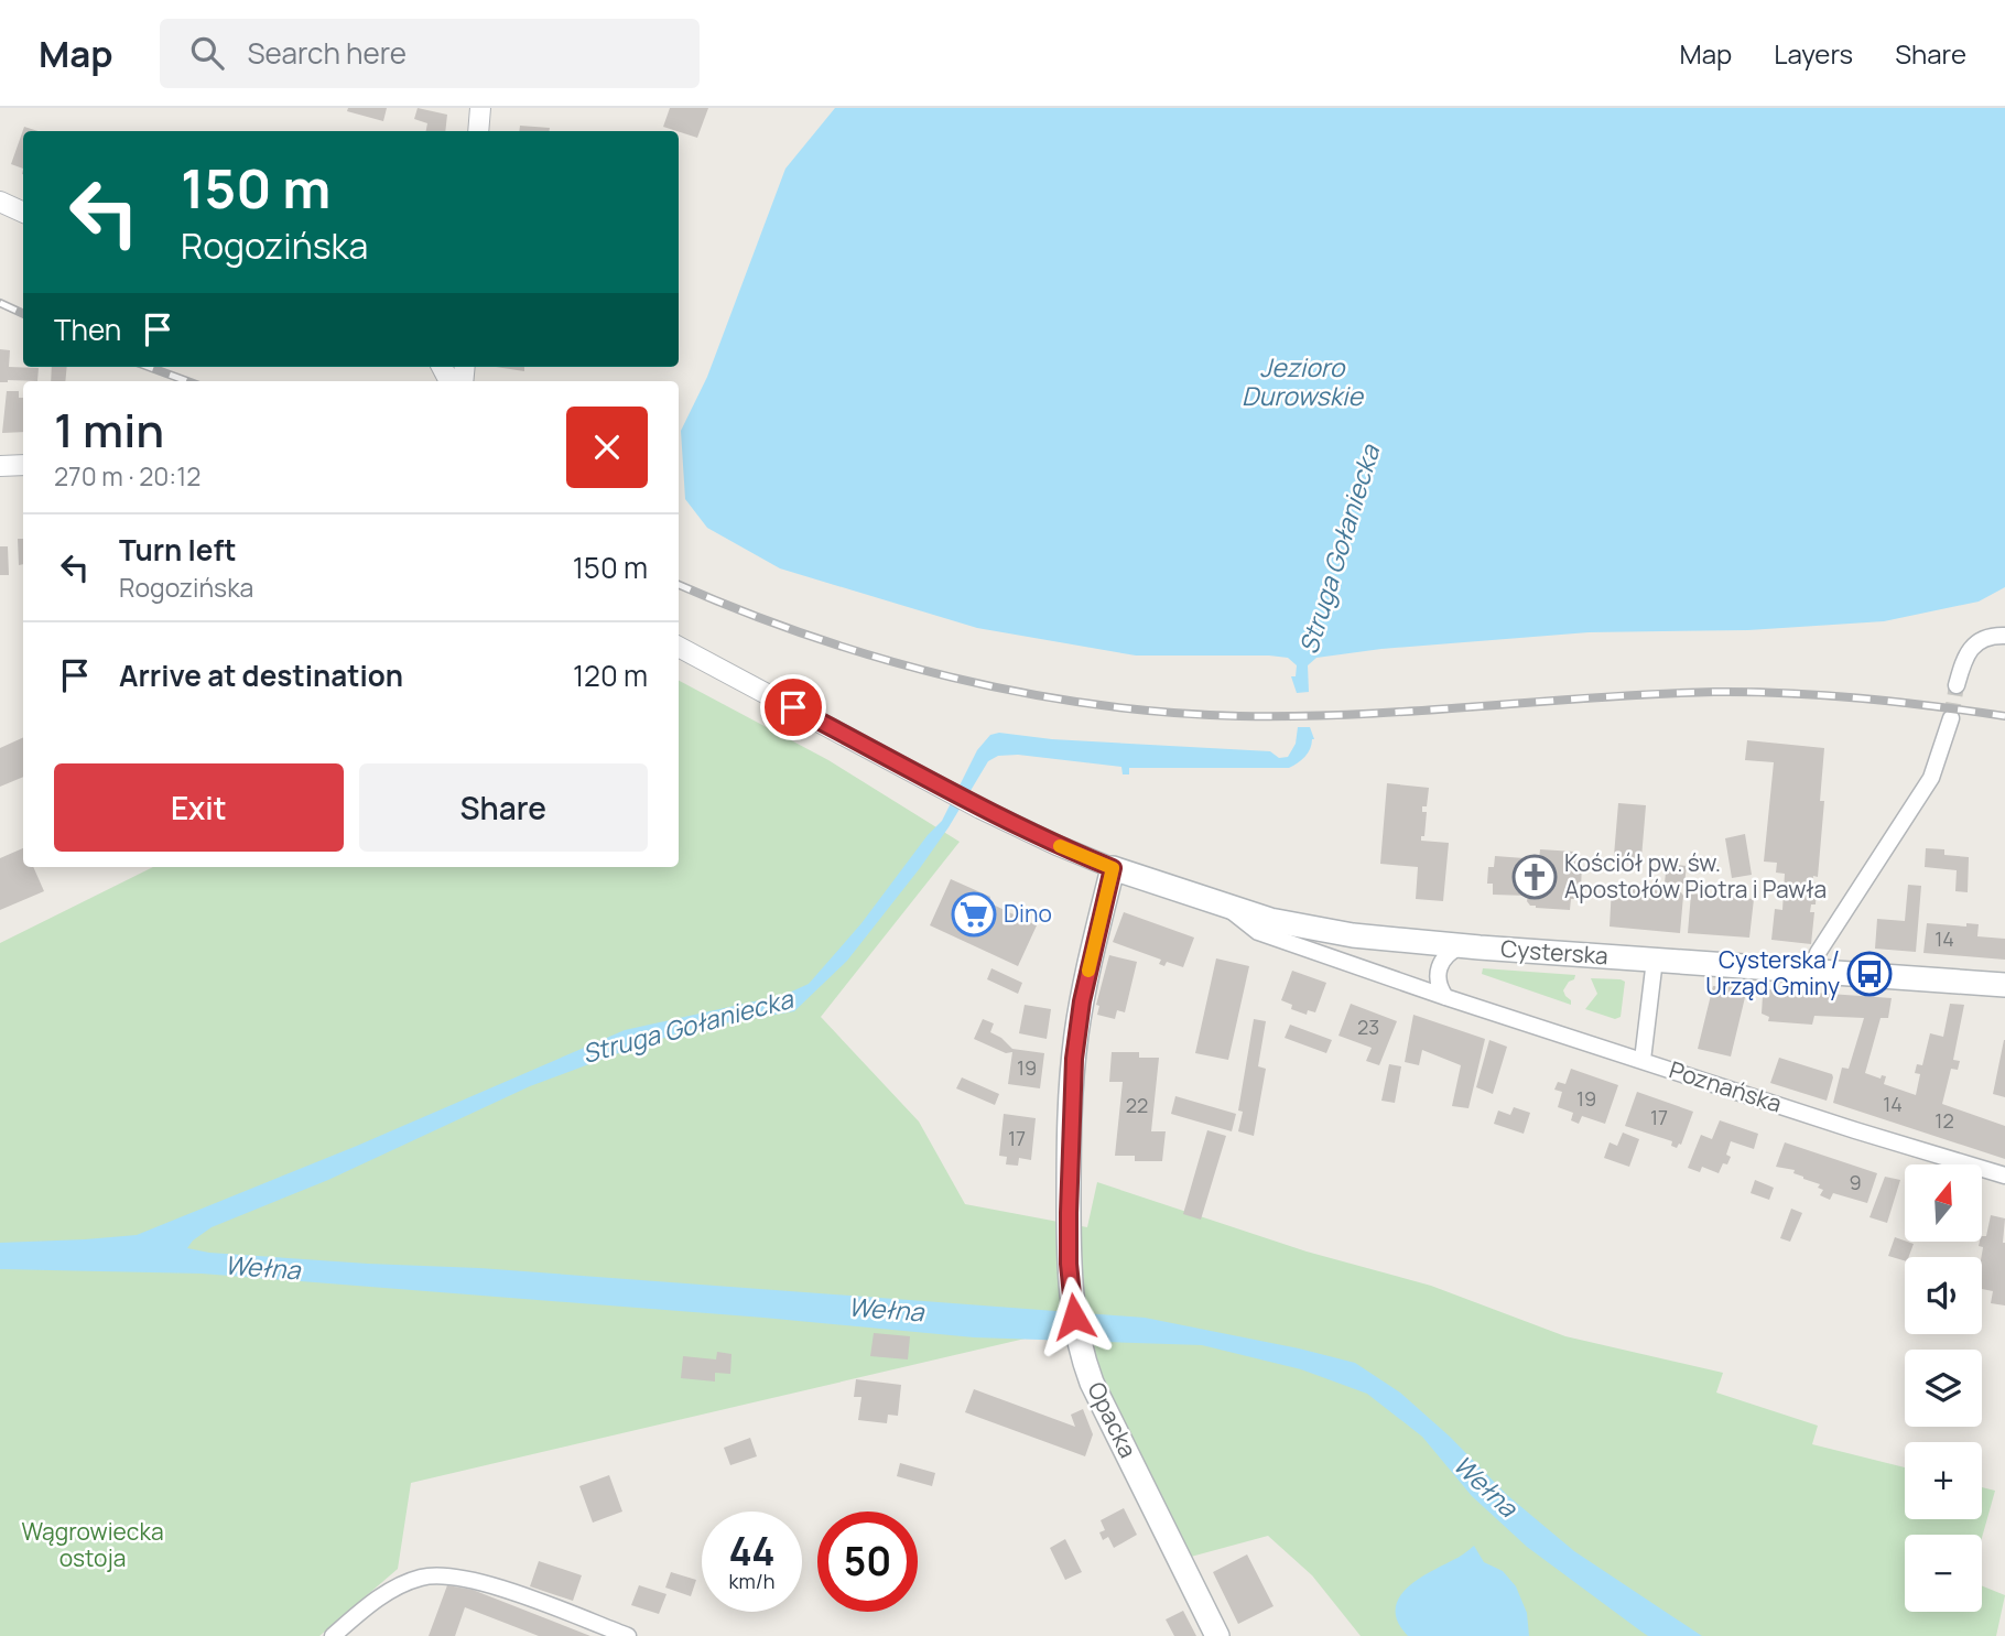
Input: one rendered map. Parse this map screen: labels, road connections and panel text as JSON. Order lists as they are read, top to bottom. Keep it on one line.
{"streets":{"main road":["Cysterska","Opacka"],"street":["Poznańska"]},"crossings":[["Cysterska","Poznańska"],["Cysterska","Opacka"]],"water":["Jezioro Durowskie","Struga Gołaniecka","Wełna"],"parks":["Wągrowiecka ostoja"],"places":{"church":["Kościół pw. św. Apostołów Piotra i Pawła"],"supermarket":["Dino"],"bus stop":["Cysterska / Urząd Gminy"]},"house_numbers":["14","23","19","19","14","22","17","12","17","9"],"north":"top","page":{"header":"Map","search":"Search here","nav":["Map","Layers","Share"],"turn":["150 m","Rogozińska"],"then":"Then","heading":["1 min","270 m · 20:12"],"list":[{"name":"Turn left","note":"Rogozińska","value":"150 m"},{"name":"Arrive at destination","value":"120 m"}],"buttons":["Exit","Share"],"map_buttons":["+","−"],"speed":"44 km/h","limit":"50"}}
